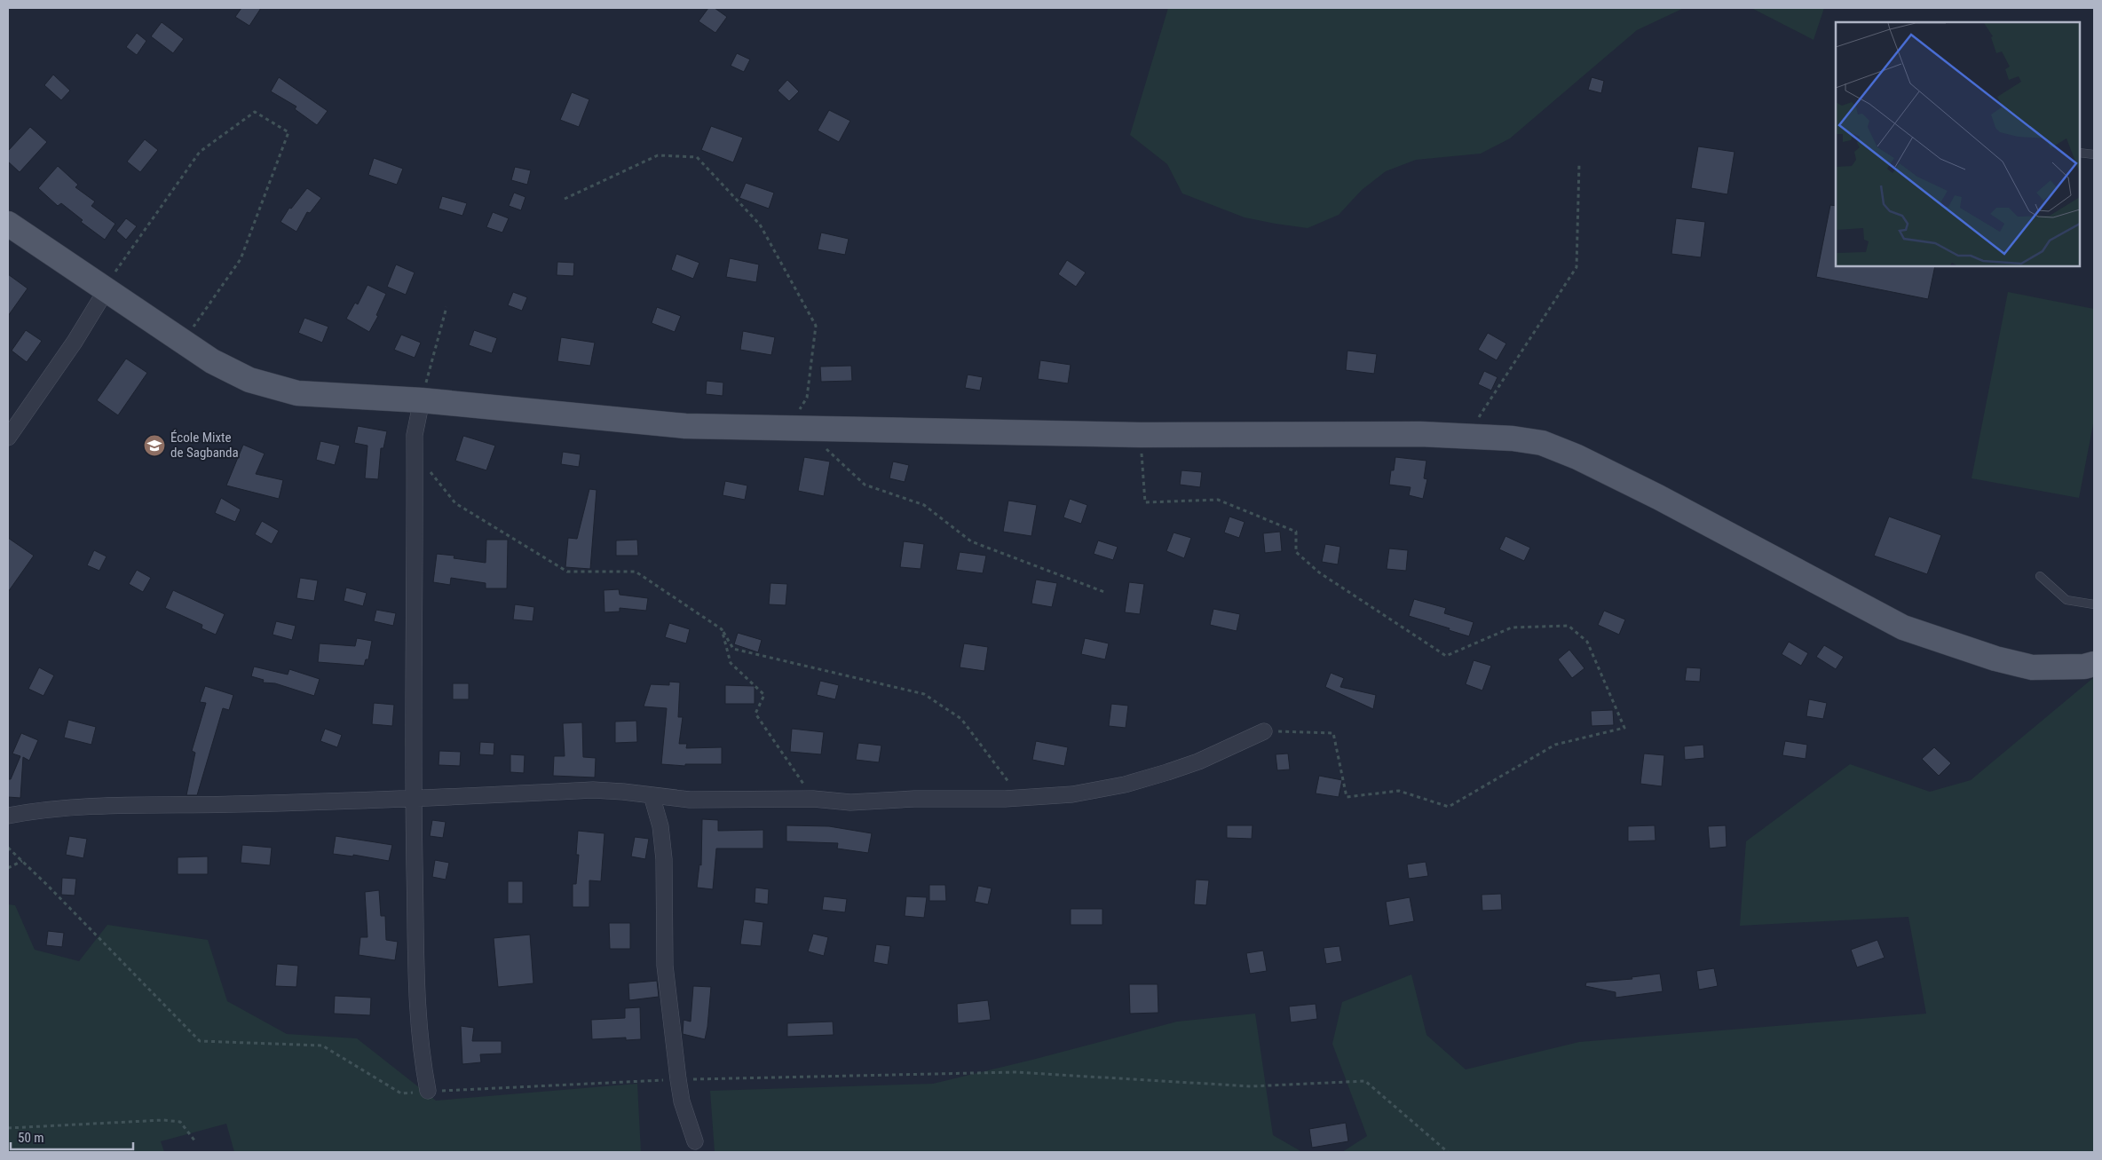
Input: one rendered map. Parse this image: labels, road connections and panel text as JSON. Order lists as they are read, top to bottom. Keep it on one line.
{"places":{"school or university":["École Mixte de Sagbanda"]},"scale_bar":"50 m"}
